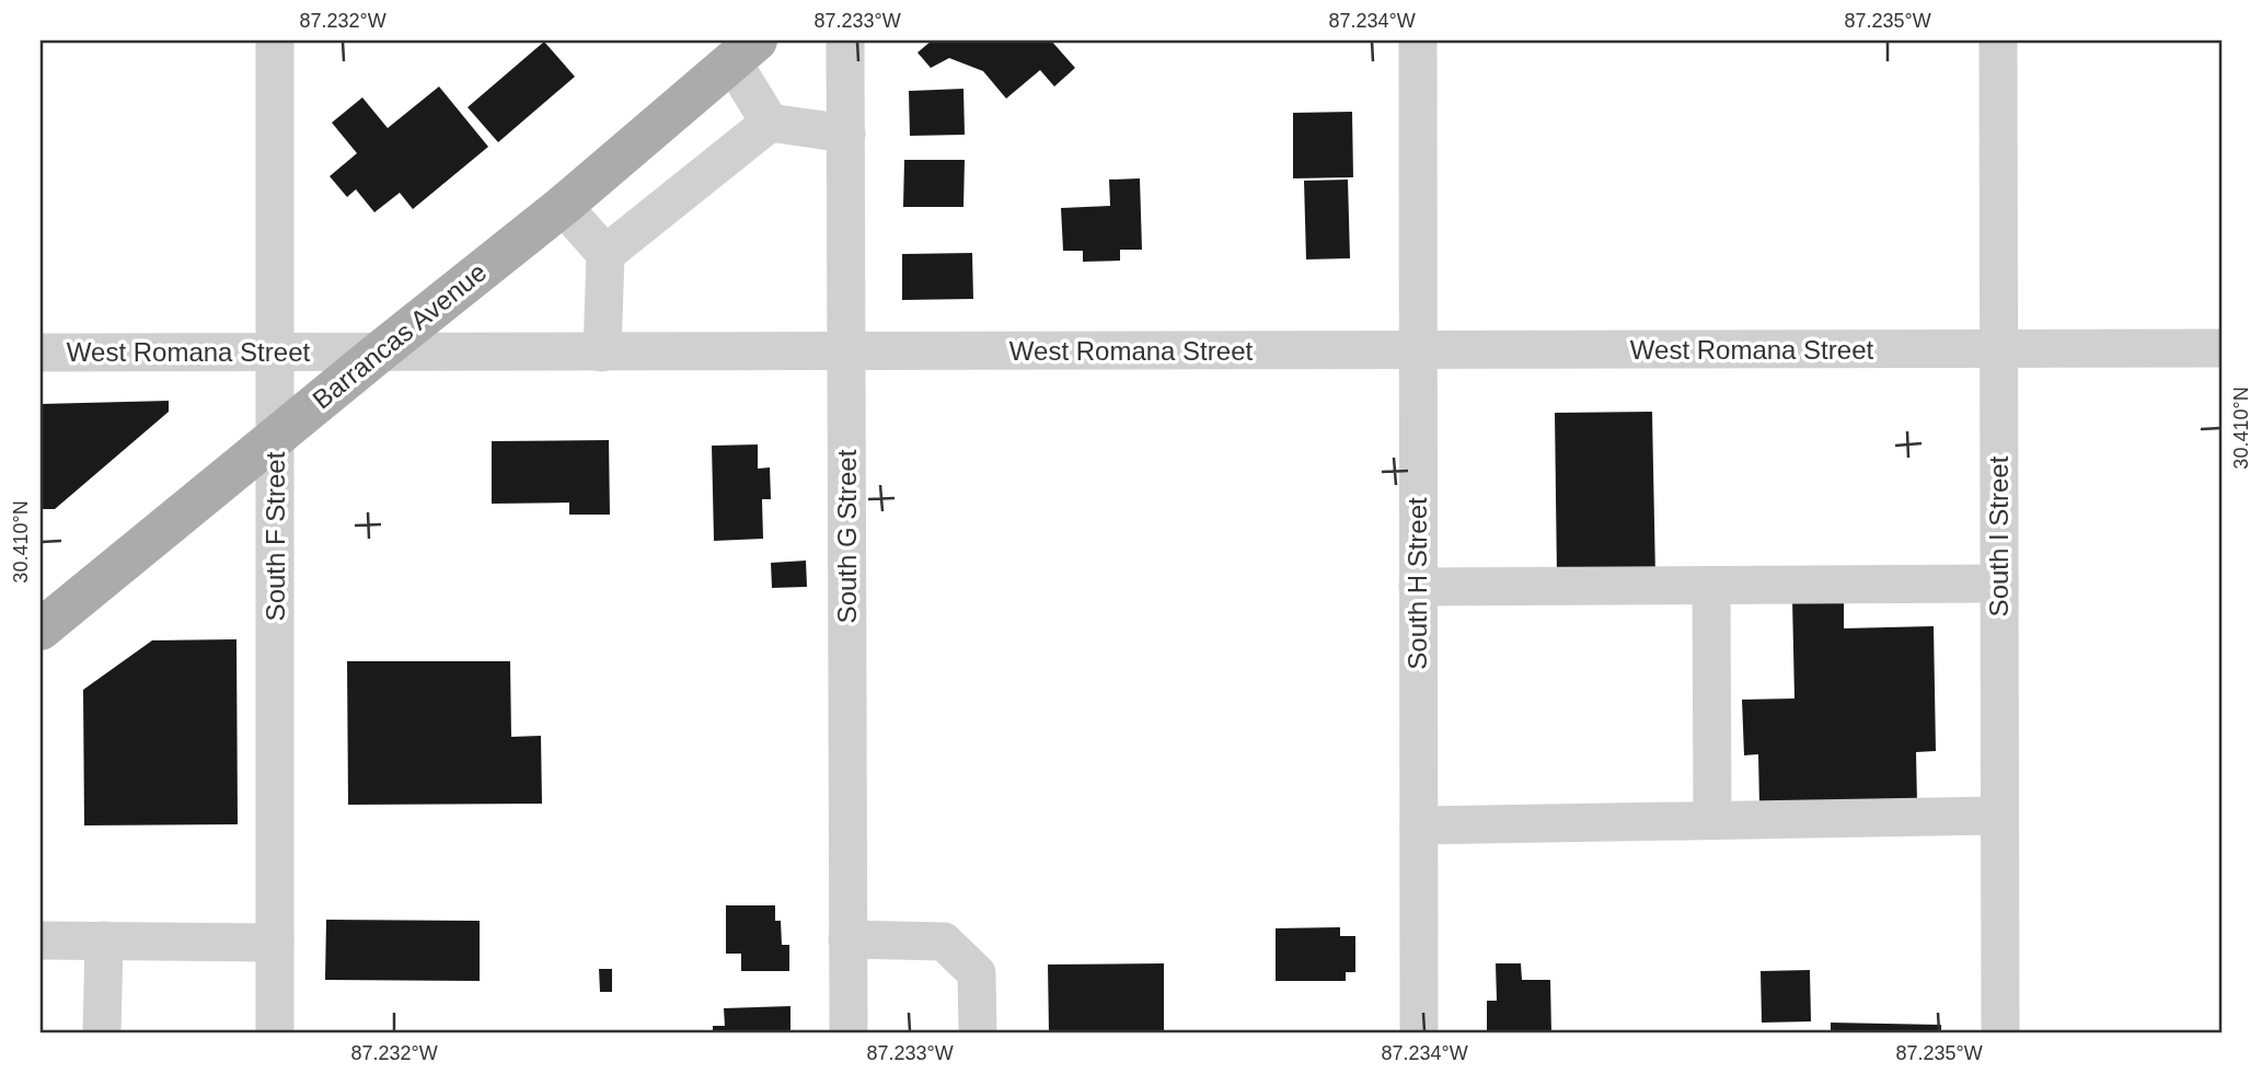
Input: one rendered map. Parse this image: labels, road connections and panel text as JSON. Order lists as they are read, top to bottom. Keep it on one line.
{"streets":{"main road":["Barrancas Avenue"],"street":["West Romana Street","South F Street","South G Street","South I Street","South H Street"]},"crossings":[["Barrancas Avenue","West Romana Street"],["Barrancas Avenue","South F Street"],["West Romana Street","South F Street"],["West Romana Street","South G Street"],["West Romana Street","South I Street"],["West Romana Street","South H Street"]],"coordinates":["87.232°W","87.233°W","87.234°W","87.235°W","30.410°N"]}
